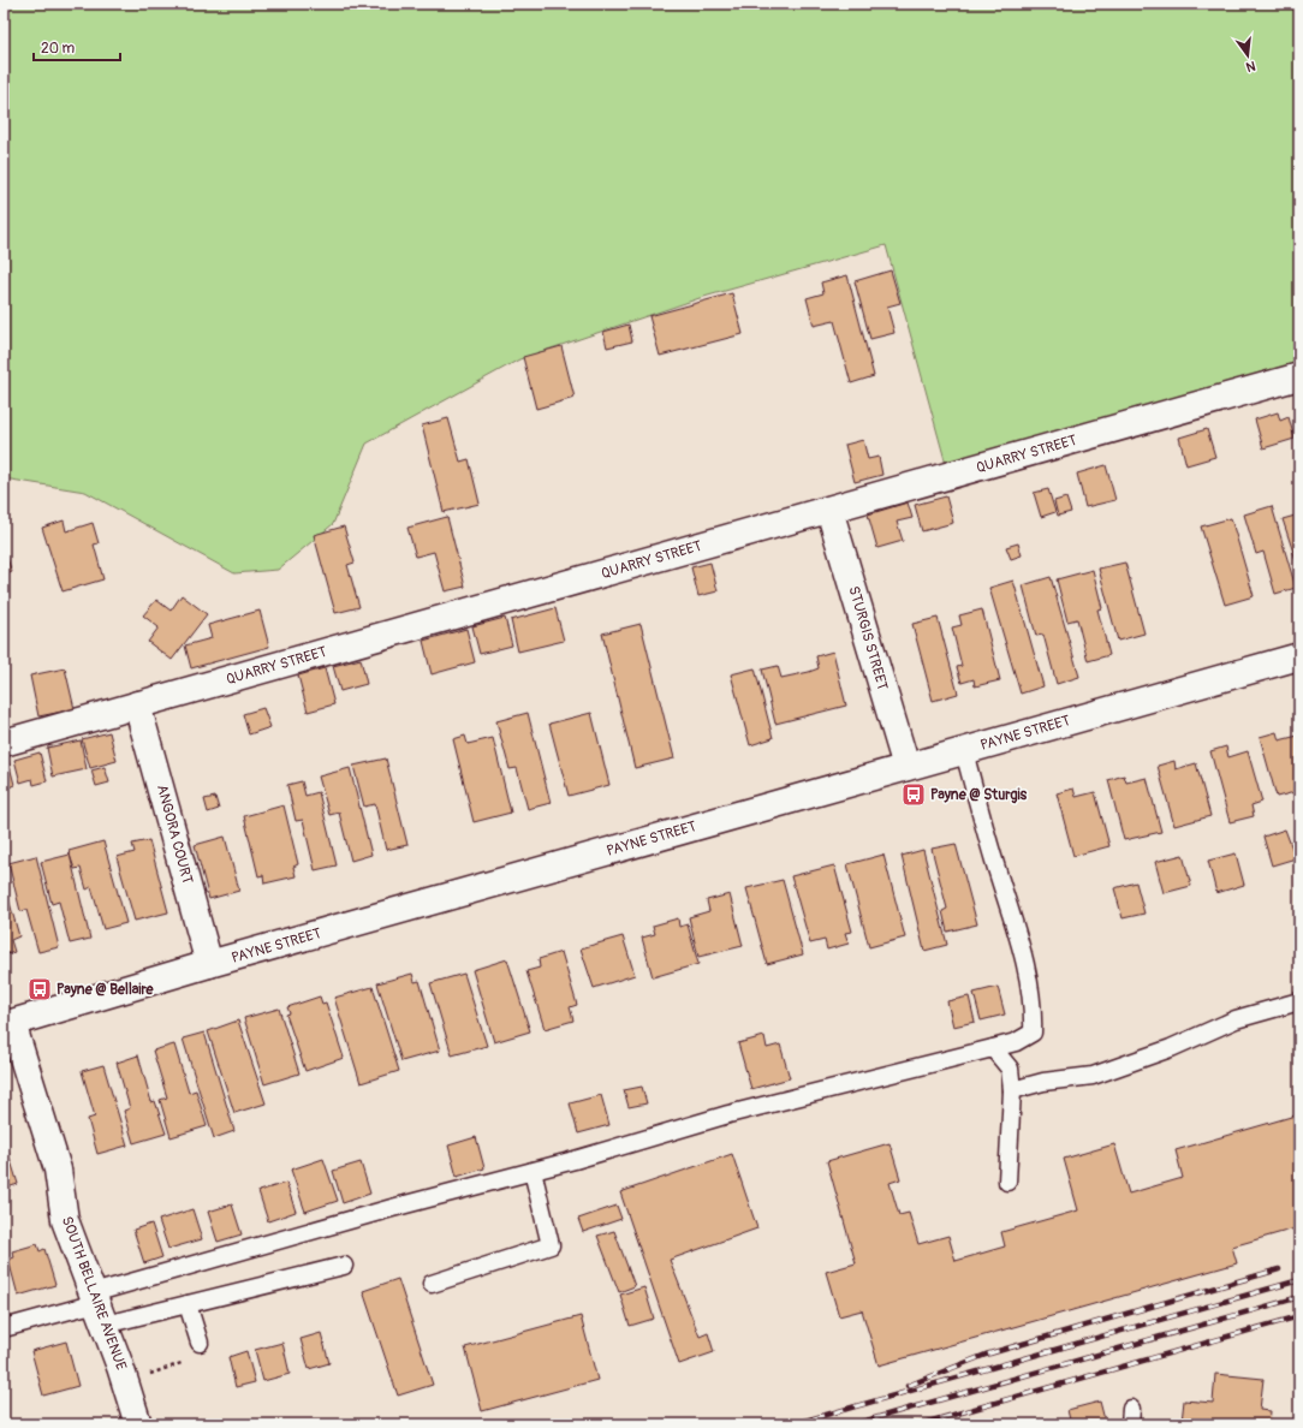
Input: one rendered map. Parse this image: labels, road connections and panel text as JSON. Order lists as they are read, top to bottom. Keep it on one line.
{"streets":{"street":["QUARRY STREET","STURGIS STREET","PAYNE STREET","ANGORA COURT","SOUTH BELLAIRE AVENUE"]},"crossings":[["QUARRY STREET","STURGIS STREET"],["QUARRY STREET","ANGORA COURT"],["STURGIS STREET","PAYNE STREET"],["PAYNE STREET","ANGORA COURT"],["PAYNE STREET","SOUTH BELLAIRE AVENUE"]],"places":{"bus stop":["Payne @ Sturgis","Payne @ Bellaire"]},"scale_bar":"20 m","north":"bottom"}
